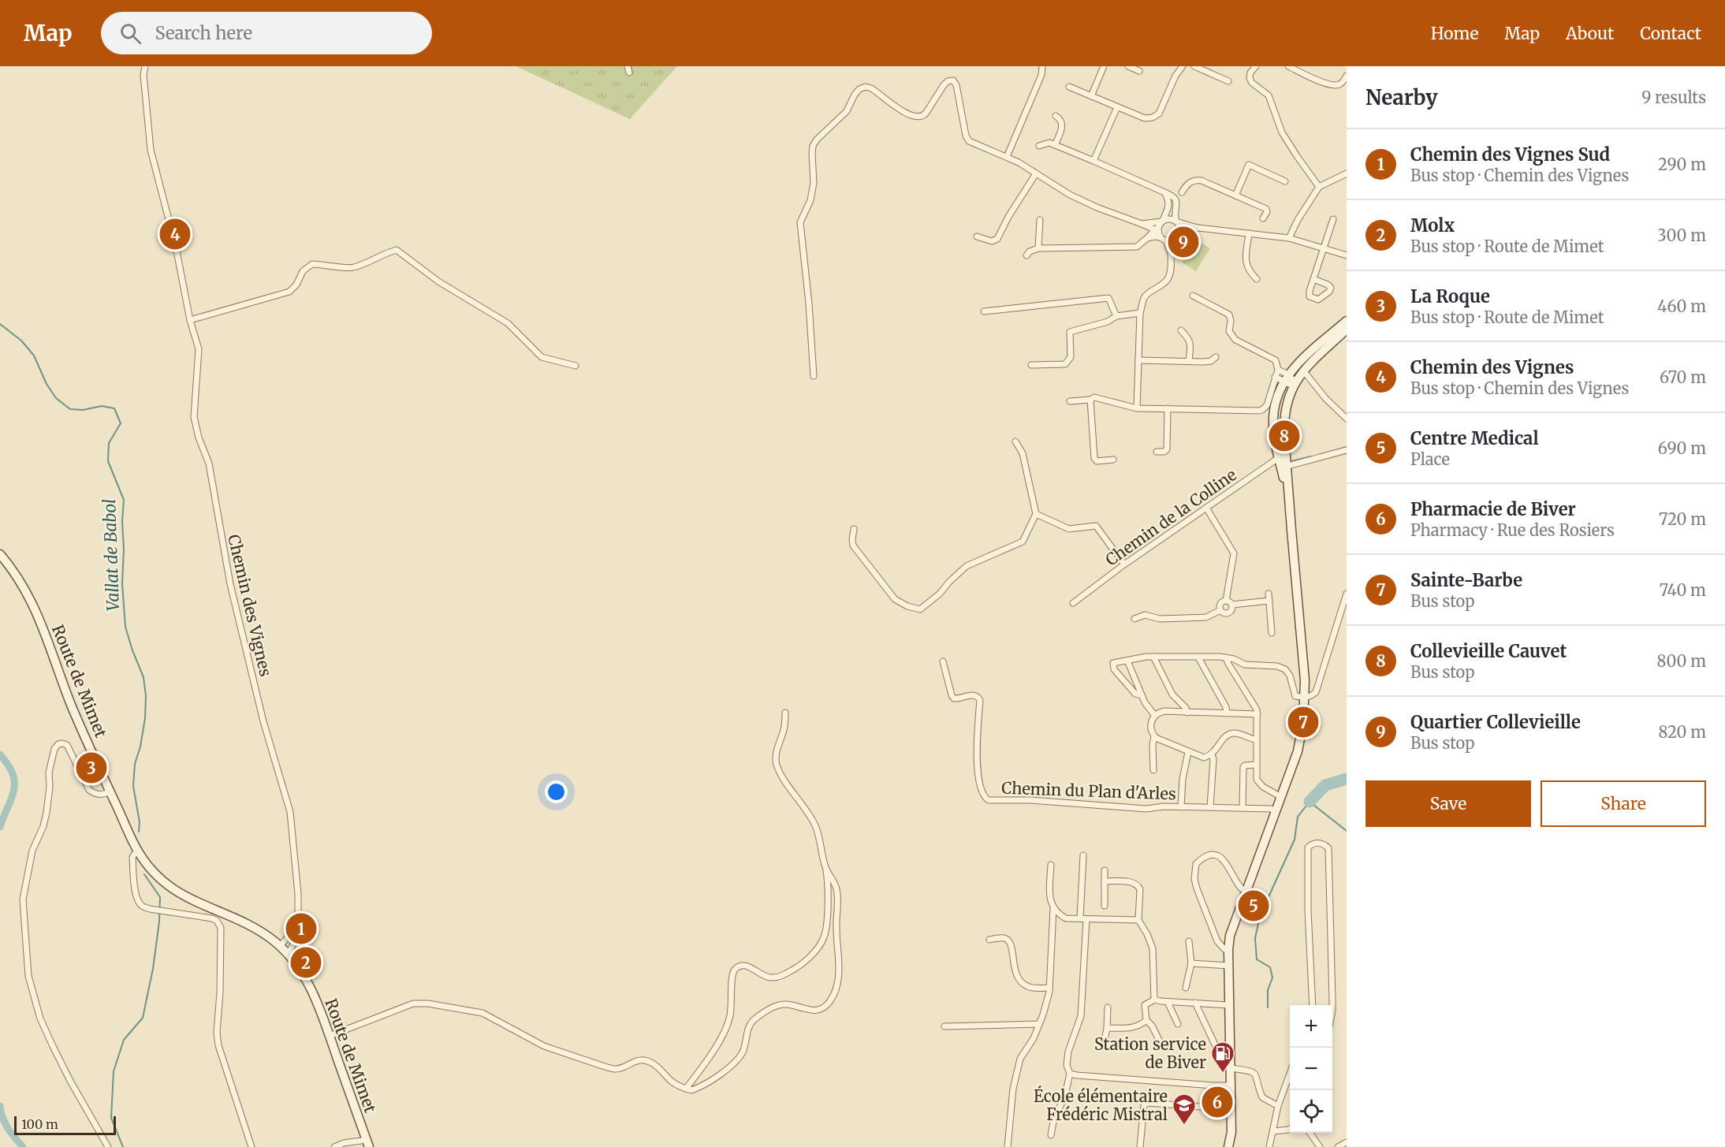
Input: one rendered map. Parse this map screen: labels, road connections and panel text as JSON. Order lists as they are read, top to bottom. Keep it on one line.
{"streets":{"main road":["Route de Mimet"],"street":["Chemin de la Colline","Chemin des Vignes","Chemin du Plan d'Arles"]},"crossings":[["Chemin des Vignes","Route de Mimet"]],"water":["Vallat de Babol"],"places":{"fuel station":["Station service de Biver"],"school or university":["École élémentaire Frédéric Mistral"]},"scale_bar":"100 m","page":{"header":"Map","search":"Search here","nav":["Home","Map","About","Contact"],"heading":["Nearby","9 results"],"list":[{"mark":"1","name":"Chemin des Vignes Sud","note":"Bus stop · Chemin des Vignes","value":"290 m"},{"mark":"2","name":"Molx","note":"Bus stop · Route de Mimet","value":"300 m"},{"mark":"3","name":"La Roque","note":"Bus stop · Route de Mimet","value":"460 m"},{"mark":"4","name":"Chemin des Vignes","note":"Bus stop · Chemin des Vignes","value":"670 m"},{"mark":"5","name":"Centre Medical","note":"Place","value":"690 m"},{"mark":"6","name":"Pharmacie de Biver","note":"Pharmacy · Rue des Rosiers","value":"720 m"},{"mark":"7","name":"Sainte-Barbe","note":"Bus stop","value":"740 m"},{"mark":"8","name":"Collevieille Cauvet","note":"Bus stop","value":"800 m"},{"mark":"9","name":"Quartier Collevieille","note":"Bus stop","value":"820 m"}],"pins":["4","9","8","7","3","5","1","2","6"],"buttons":["Save","Share"],"map_buttons":["+","−"],"scale":"100 m"}}
